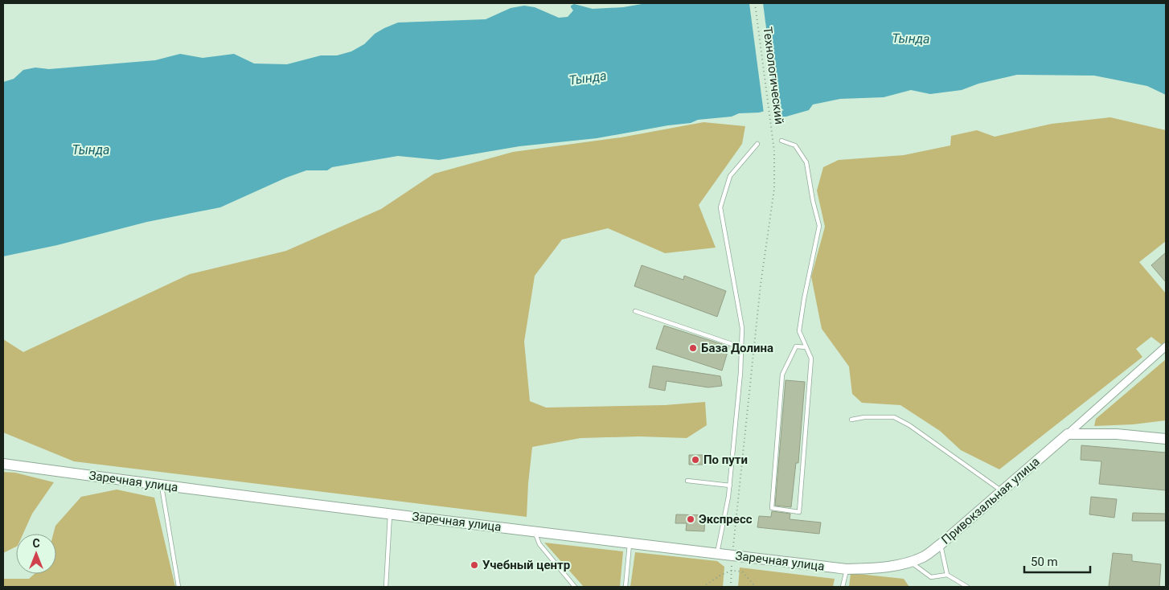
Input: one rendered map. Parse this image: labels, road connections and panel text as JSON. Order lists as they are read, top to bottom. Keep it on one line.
{"streets":{"street":["Заречная улица","Привокзальная улица"],"path":["Технологический"]},"crossings":[["Технологический","Заречная улица"],["Заречная улица","Привокзальная улица"]],"water":["Тында"],"places":["База Долина","По пути","Экспресс","Учебный центр"],"scale_bar":"50 m","north":"top"}
